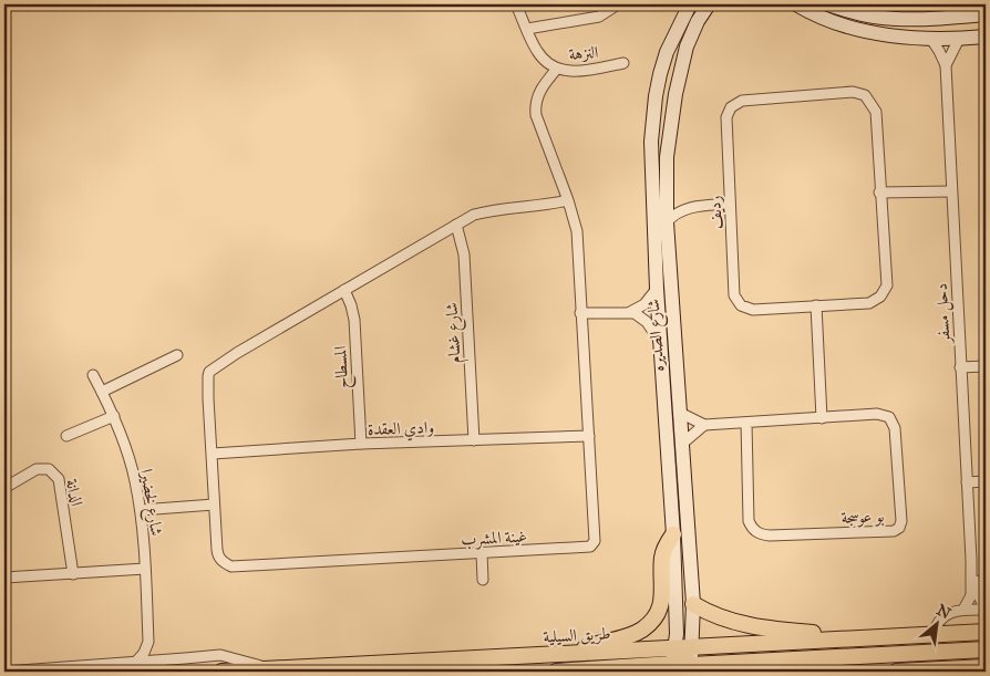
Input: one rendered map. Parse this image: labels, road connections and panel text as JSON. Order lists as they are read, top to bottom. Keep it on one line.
{"streets":{"main road":["شارع الصديره","طريق السيلية"],"street":["النزهة","رديف","دحل مسفر","شارع غشام","المسطاح","وادي العقدة","الدانة","شارع لخضيرا","بو عوسجة","غينة المشرب"]},"crossings":[["النزهة","غينة المشرب"],["شارع غشام","وادي العقدة"],["شارع غشام","غينة المشرب"],["شارع الصديره","بو عوسجة"],["شارع الصديره","طريق السيلية"],["المسطاح","وادي العقدة"],["المسطاح","غينة المشرب"],["وادي العقدة","غينة المشرب"]],"north":"top right"}
